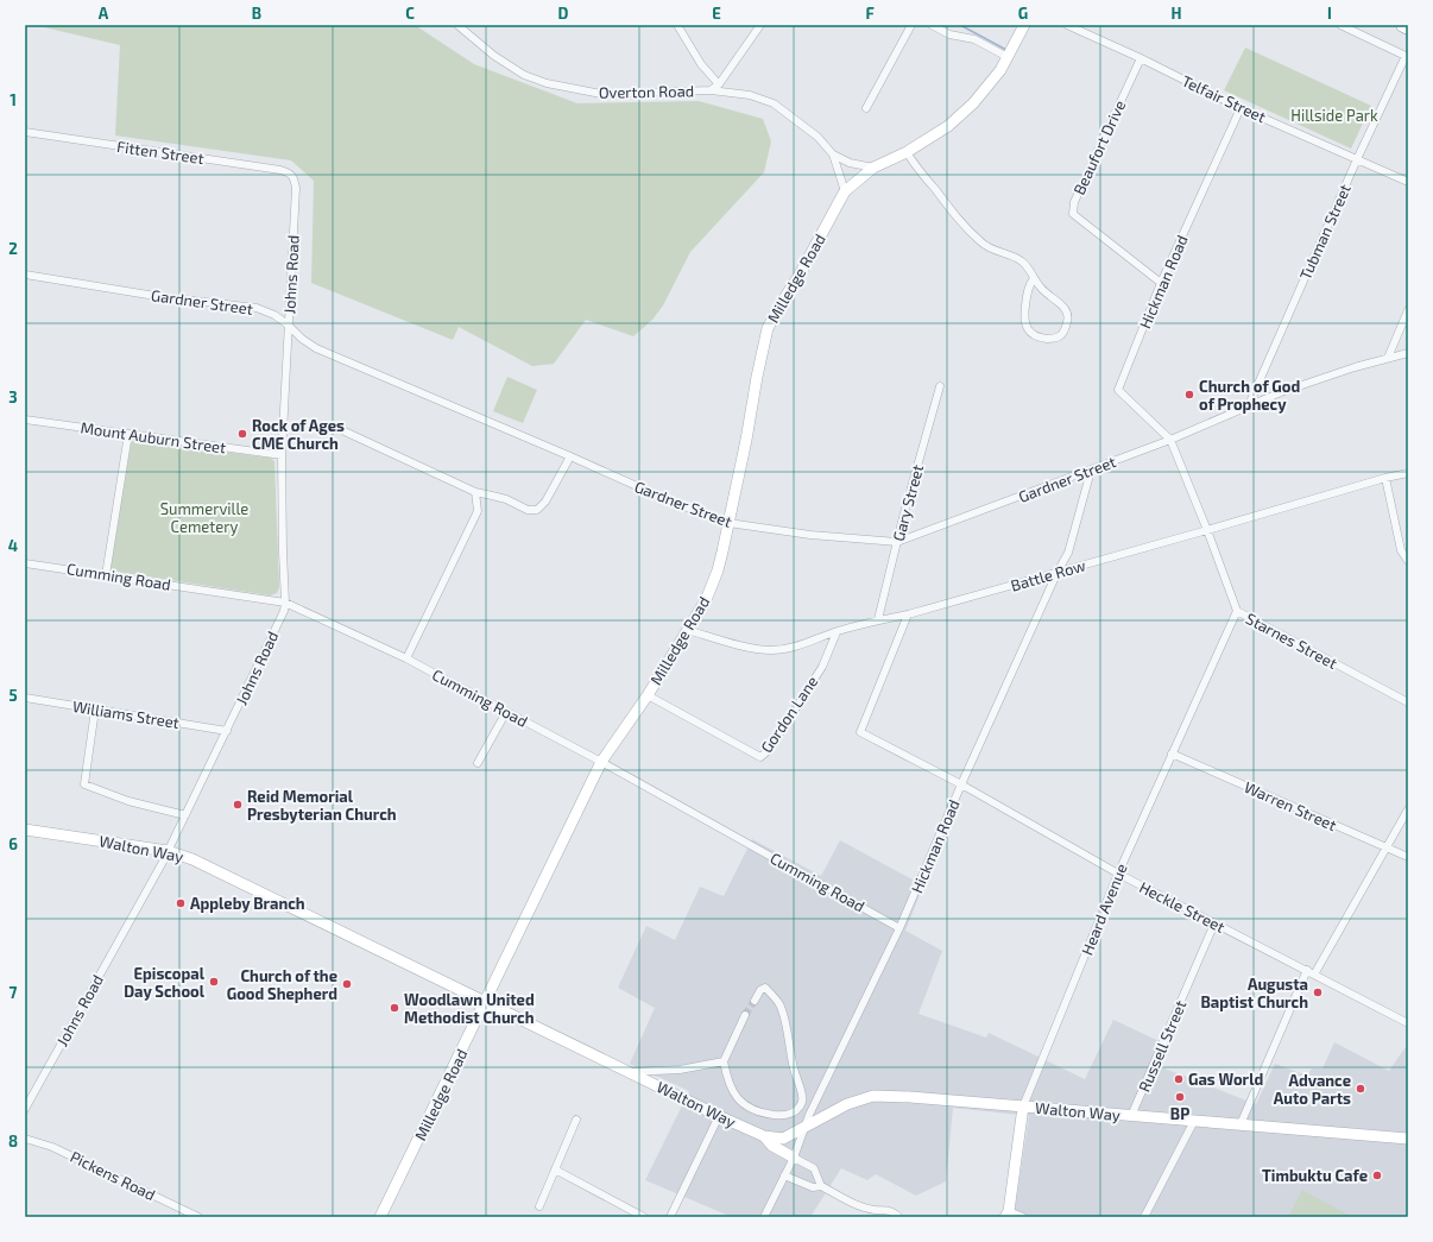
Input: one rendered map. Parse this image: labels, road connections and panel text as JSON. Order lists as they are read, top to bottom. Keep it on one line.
{"streets":{"main road":["Milledge Road","Walton Way","Heard Avenue"],"street":["Overton Road","Telfair Street","Beaufort Drive","Fitten Street","Tubman Street","Johns Road","Hickman Road","Gardner Street","Mount Auburn Street","Gary Street","Battle Row","Cumming Road","Starnes Street","Williams Street","Gordon Lane","Warren Street","Heckle Street","Russell Street","Pickens Road"]},"crossings":[["Overton Road","Milledge Road"],["Telfair Street","Beaufort Drive"],["Telfair Street","Tubman Street"],["Telfair Street","Hickman Road"],["Beaufort Drive","Hickman Road"],["Fitten Street","Johns Road"],["Tubman Street","Gardner Street"],["Johns Road","Gardner Street"],["Johns Road","Mount Auburn Street"],["Johns Road","Cumming Road"],["Johns Road","Williams Street"],["Johns Road","Walton Way"],["Milledge Road","Gardner Street"],["Milledge Road","Battle Row"],["Milledge Road","Cumming Road"],["Milledge Road","Gordon Lane"],["Milledge Road","Walton Way"],["Hickman Road","Gardner Street"],["Hickman Road","Battle Row"],["Hickman Road","Cumming Road"],["Hickman Road","Starnes Street"],["Hickman Road","Walton Way"],["Hickman Road","Heckle Street"],["Gardner Street","Gary Street"],["Gardner Street","Starnes Street"],["Gary Street","Battle Row"],["Battle Row","Starnes Street"],["Battle Row","Gordon Lane"],["Starnes Street","Heard Avenue"],["Warren Street","Heard Avenue"],["Walton Way","Heard Avenue"],["Walton Way","Russell Street"],["Heckle Street","Heard Avenue"],["Heckle Street","Russell Street"]],"parks":["Hillside Park","Summerville Cemetery"],"places":["Church of God of Prophecy","Rock of Ages CME Church","Reid Memorial Presbyterian Church","Appleby Branch","Episcopal Day School","Church of the Good Shepherd","Augusta Baptist Church","Woodlawn United Methodist Church","Gas World","Advance Auto Parts","BP","Timbuktu Cafe"],"grid":{"columns":["A","B","C","D","E","F","G","H","I"],"rows":["1","2","3","4","5","6","7","8"]}}
